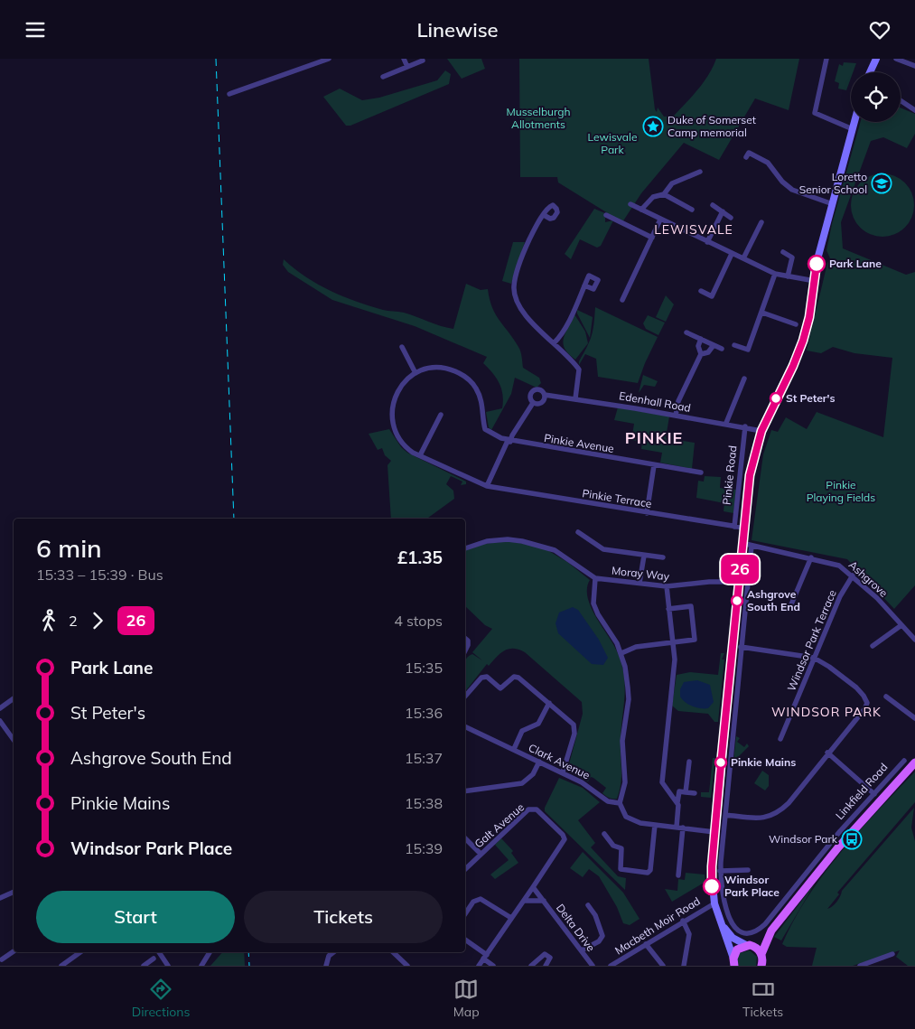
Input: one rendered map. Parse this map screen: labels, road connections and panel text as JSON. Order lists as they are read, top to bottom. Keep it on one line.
{"streets":{"main road":["Pinkie Road","Linkfield Road"],"street":["Edenhall Road","Pinkie Avenue","Pinkie Terrace","Moray Way","Ashgrove","Windsor Park Terrace","Clark Avenue","Galt Avenue","Macbeth Moir Road","Delta Drive"]},"crossings":[["Edenhall Road","Pinkie Road"],["Pinkie Avenue","Pinkie Terrace"],["Pinkie Road","Pinkie Terrace"],["Pinkie Road","Moray Way"],["Pinkie Road","Ashgrove"],["Pinkie Road","Linkfield Road"],["Pinkie Road","Macbeth Moir Road"],["Ashgrove","Windsor Park Terrace"],["Galt Avenue","Delta Drive"]],"districts":["LEWISVALE","PINKIE","WINDSOR PARK"],"parks":["Musselburgh Allotments","Lewisvale Park","Pinkie Playing Fields"],"places":{"place":["Duke of Somerset Camp memorial"],"school or university":["Loretto Senior School"],"other":["Park Lane","St Peter's","Ashgrove South End","Pinkie Mains","Windsor Park Place"],"bus stop":["Windsor Park"]},"lines":["bus line 26"],"page":{"header":"Linewise","on_map":"26","heading":["6 min","15:33 – 15:39 · Bus","£1.35"],"legs":["2","26","4 stops"],"list":[{"name":"Park Lane","value":"15:35"},{"name":"St Peter's","value":"15:36"},{"name":"Ashgrove South End","value":"15:37"},{"name":"Pinkie Mains","value":"15:38"},{"name":"Windsor Park Place","value":"15:39"}],"buttons":["Start","Tickets"],"tabs":["Directions","Map","Tickets"]}}
